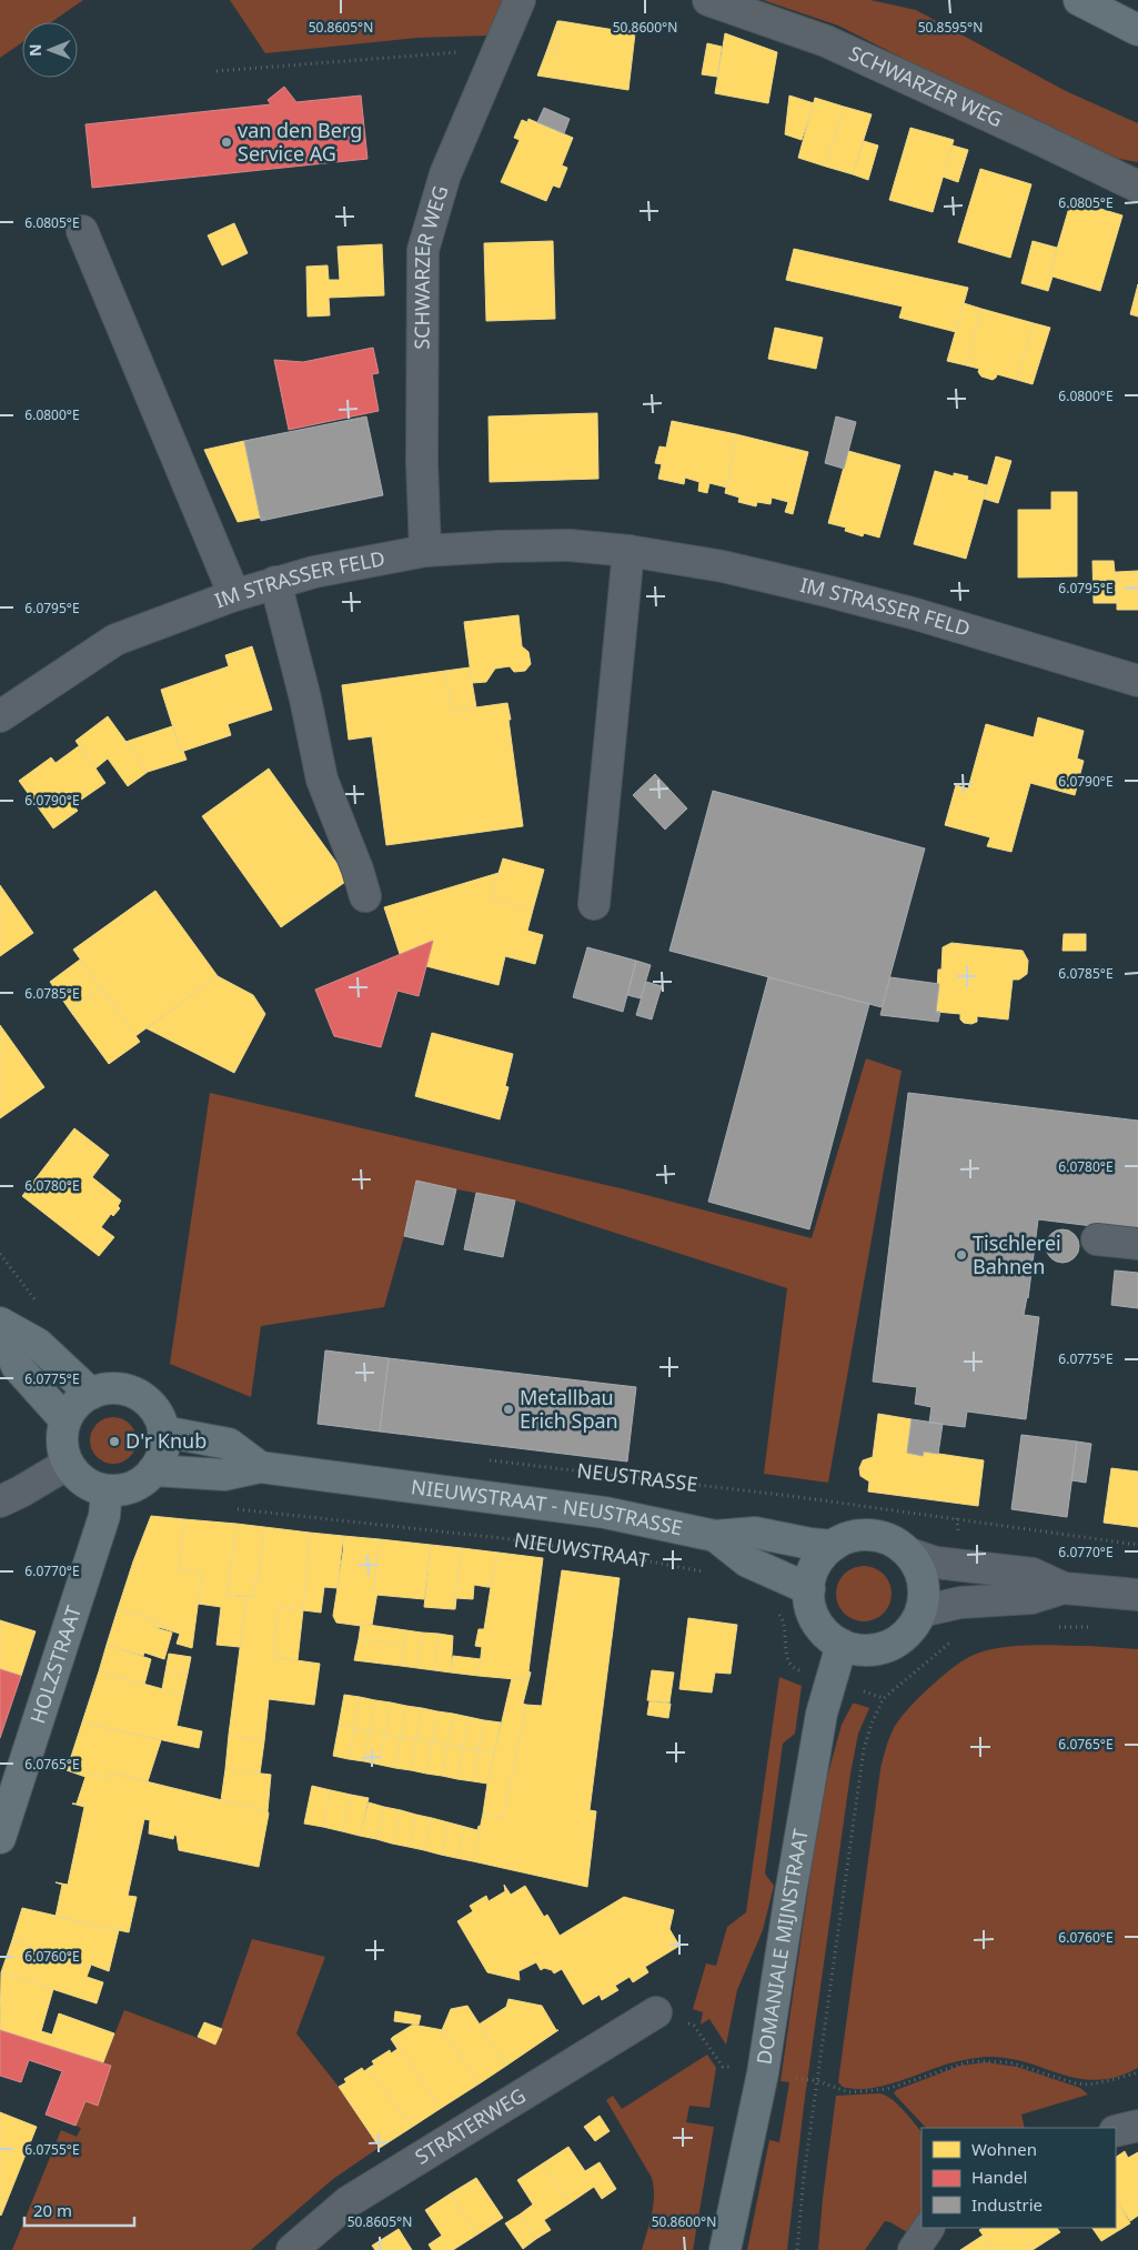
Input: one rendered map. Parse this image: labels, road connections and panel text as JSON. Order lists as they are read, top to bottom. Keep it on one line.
{"streets":{"main road":["NIEUWSTRAAT - NEUSTRASSE","HOLZSTRAAT","DOMANIALE MIJNSTRAAT"],"street":["SCHWARZER WEG","IM STRASSER FELD","STRATERWEG"],"path":["NEUSTRASSE","NIEUWSTRAAT"]},"crossings":[["SCHWARZER WEG","IM STRASSER FELD"],["NIEUWSTRAAT - NEUSTRASSE","DOMANIALE MIJNSTRAAT"]],"places":["van den Berg Service AG","Tischlerei Bahnen","Metallbau Erich Span","D'r Knub"],"legend":["Wohnen","Handel","Industrie"],"scale_bar":"20 m","north":"left","coordinates":["50.8605°N","50.8600°N","50.8595°N","6.0805°E","6.0800°E","6.0795°E","6.0790°E","6.0785°E","6.0780°E","6.0775°E","6.0770°E","6.0765°E","6.0760°E","6.0755°E"]}
